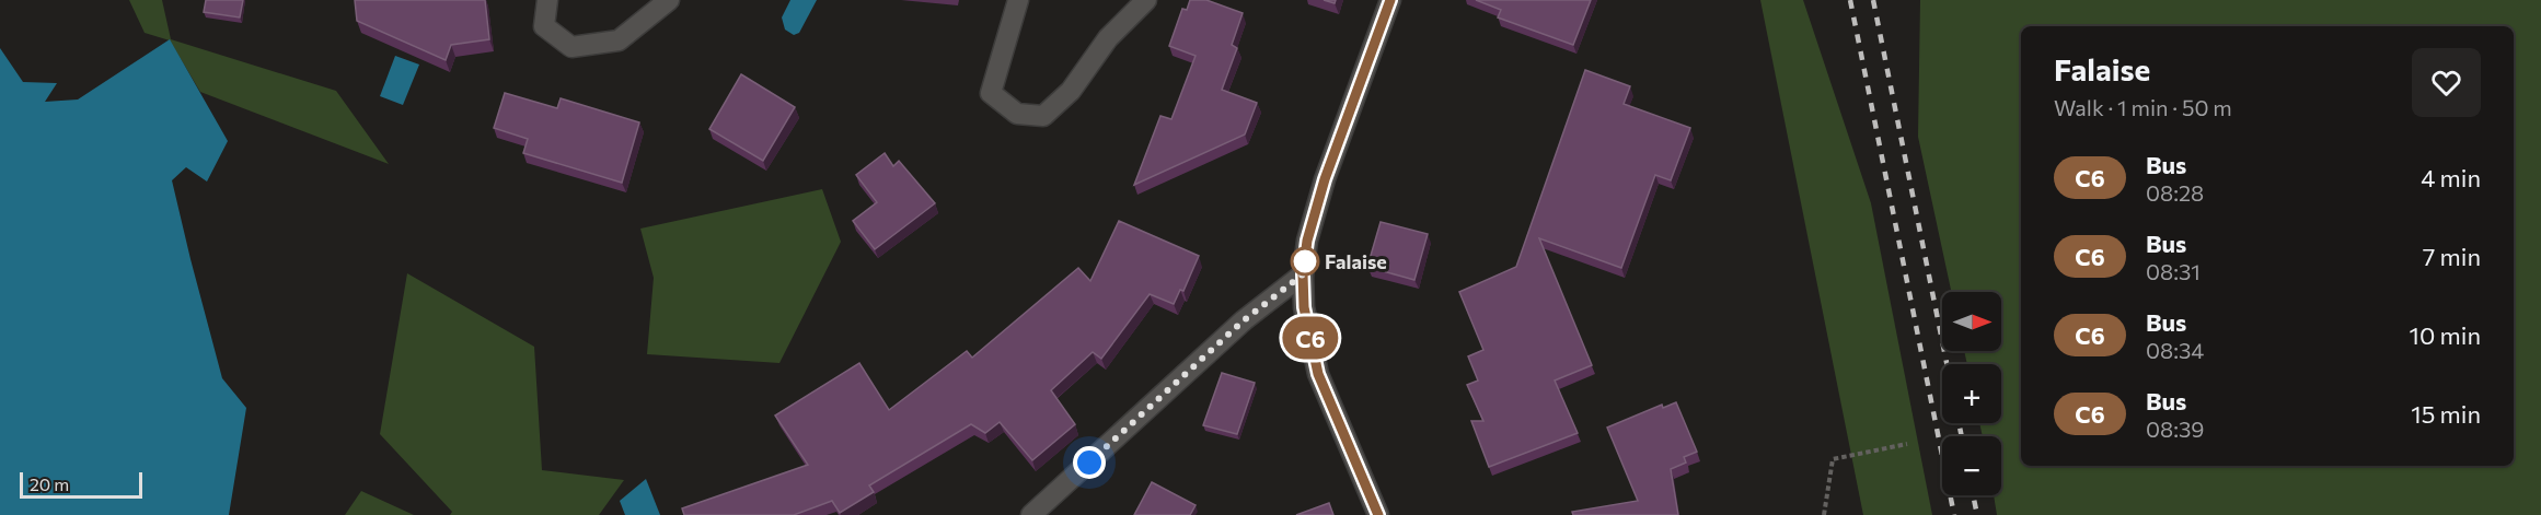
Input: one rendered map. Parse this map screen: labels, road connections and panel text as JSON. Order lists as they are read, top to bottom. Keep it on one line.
{"places":["Falaise"],"lines":["bus line C6"],"scale_bar":"20 m","north":"right","page":{"on_map":"C6","heading":["Falaise","Walk · 1 min · 50 m"],"list":[{"mark":"C6","name":"Bus","note":"08:28","value":"4 min"},{"mark":"C6","name":"Bus","note":"08:31","value":"7 min"},{"mark":"C6","name":"Bus","note":"08:34","value":"10 min"},{"mark":"C6","name":"Bus","note":"08:39","value":"15 min"}],"map_buttons":["+","−"],"scale":"20 m"}}
